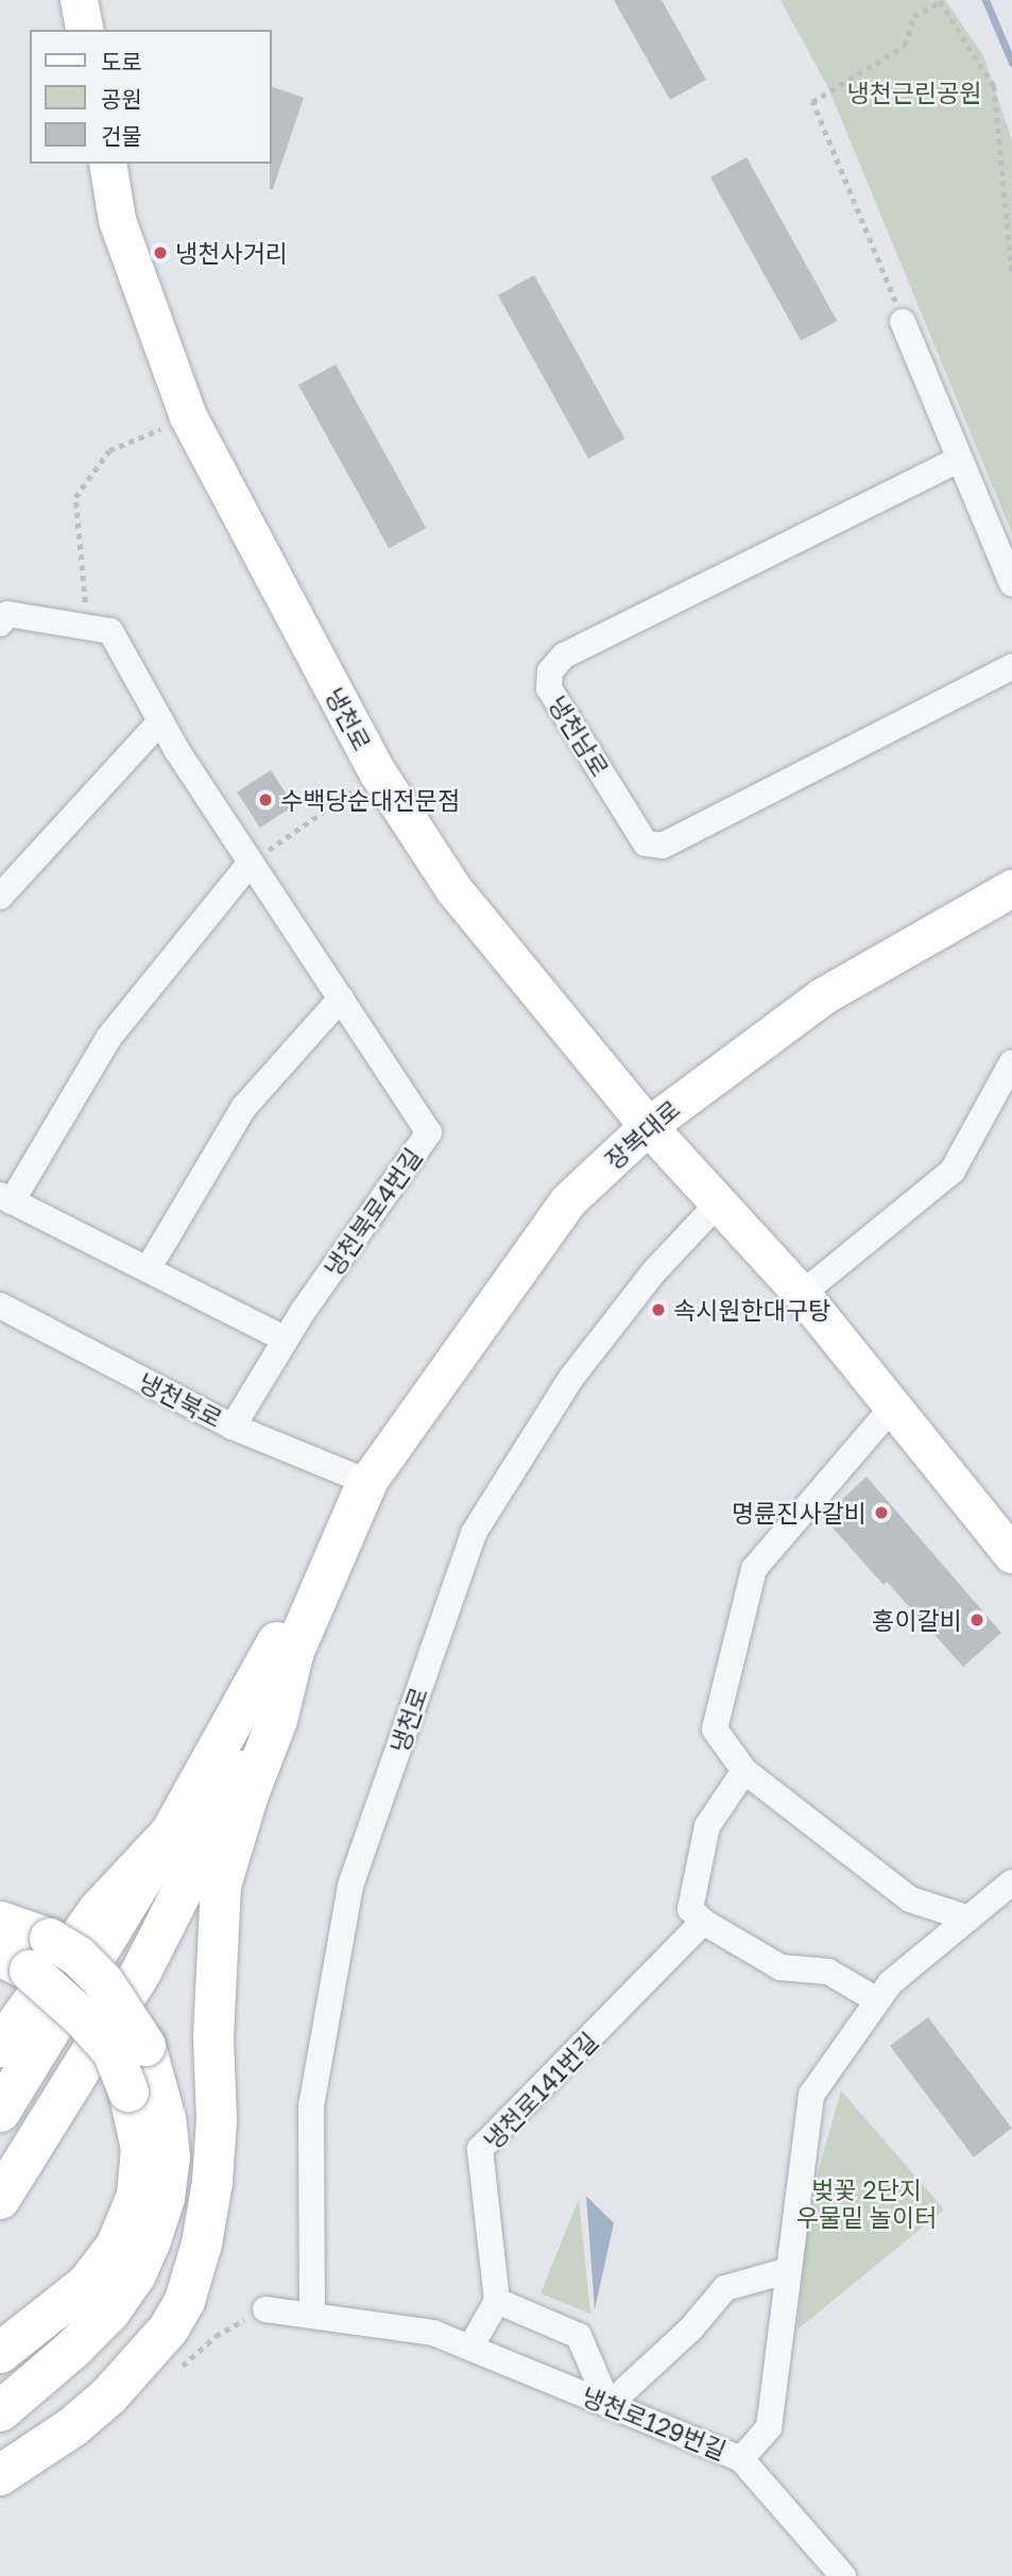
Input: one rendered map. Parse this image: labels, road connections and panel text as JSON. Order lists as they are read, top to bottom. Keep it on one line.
{"streets":{"main road":["냉천로","장복대로"],"street":["냉천남로","냉천북로4번길","냉천북로","냉천로141번길","냉천로129번길"]},"crossings":[["냉천로","장복대로"],["냉천로","냉천로129번길"],["장복대로","냉천북로"],["냉천북로4번길","냉천북로"]],"parks":["냉천근린공원","벚꽃 2단지 우물밑 놀이터"],"places":["냉천사거리","수백당순대전문점","속시원한대구탕","명륜진사갈비","홍이갈비"],"legend":["도로","공원","건물"]}
